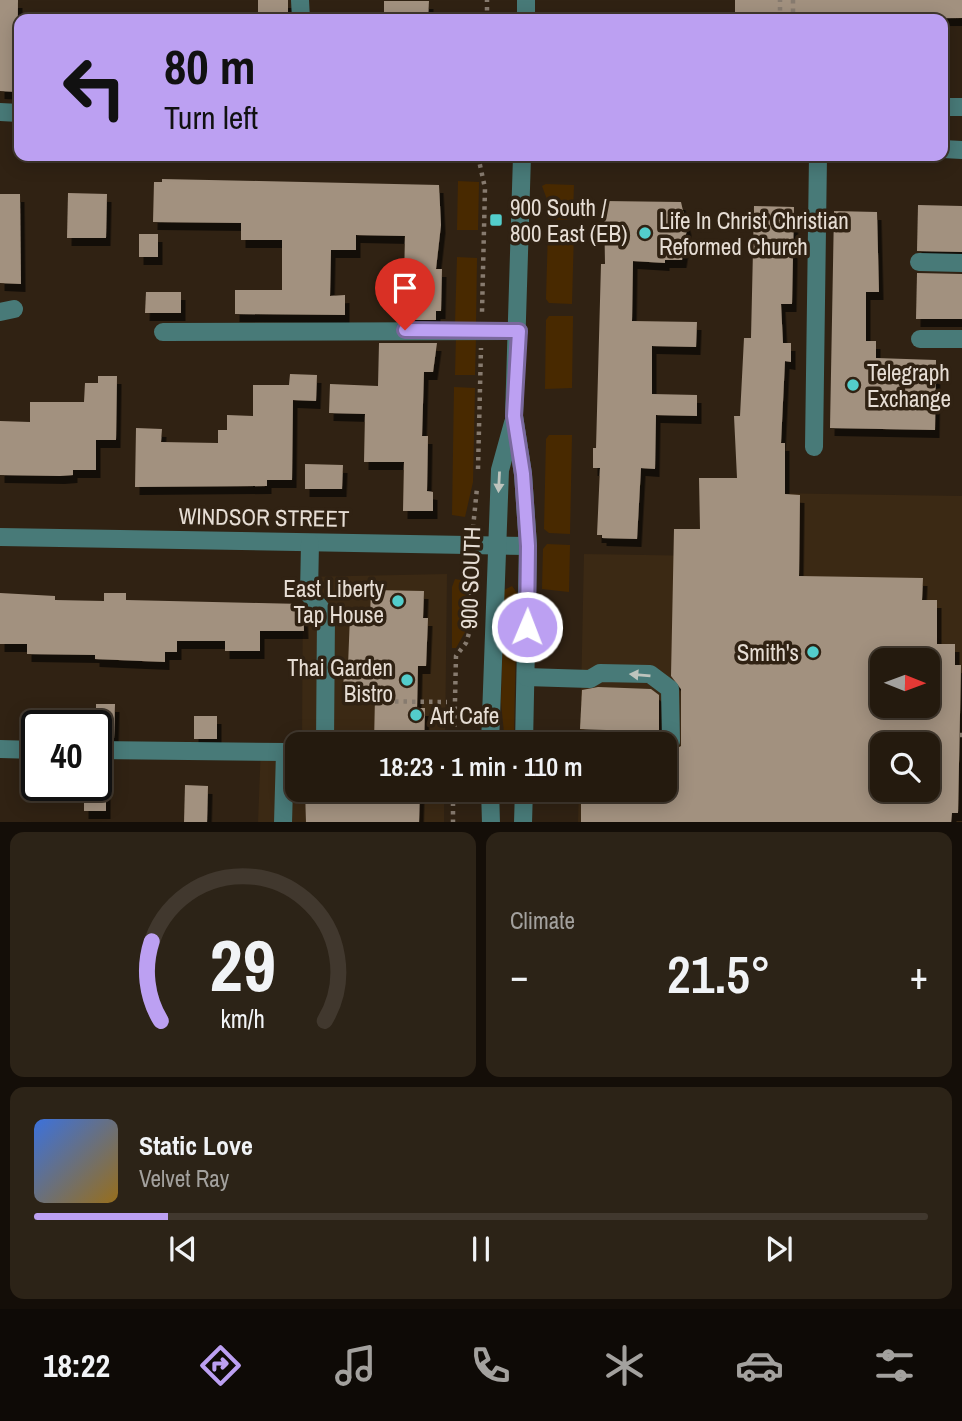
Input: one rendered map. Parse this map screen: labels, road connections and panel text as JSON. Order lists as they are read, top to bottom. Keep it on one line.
{"streets":{"street":["WINDSOR STREET","900 SOUTH"]},"crossings":[["WINDSOR STREET","900 SOUTH"]],"places":{"transit":["900 South / 800 East (EB)"],"other":["Life In Christ Christian Reformed Church","Telegraph Exchange","East Liberty Tap House","Smith's","Thai Garden Bistro","Art Cafe"]},"north":"right","page":{"turn":["80 m","Turn left"],"limit":"40","trip":"18:23 · 1 min · 110 m","tile":"Climate","heat":["−","21.5°","+"],"song":["Static Love","Velvet Ray"],"tabs":"18:22","gauge":["29","km/h"]}}
